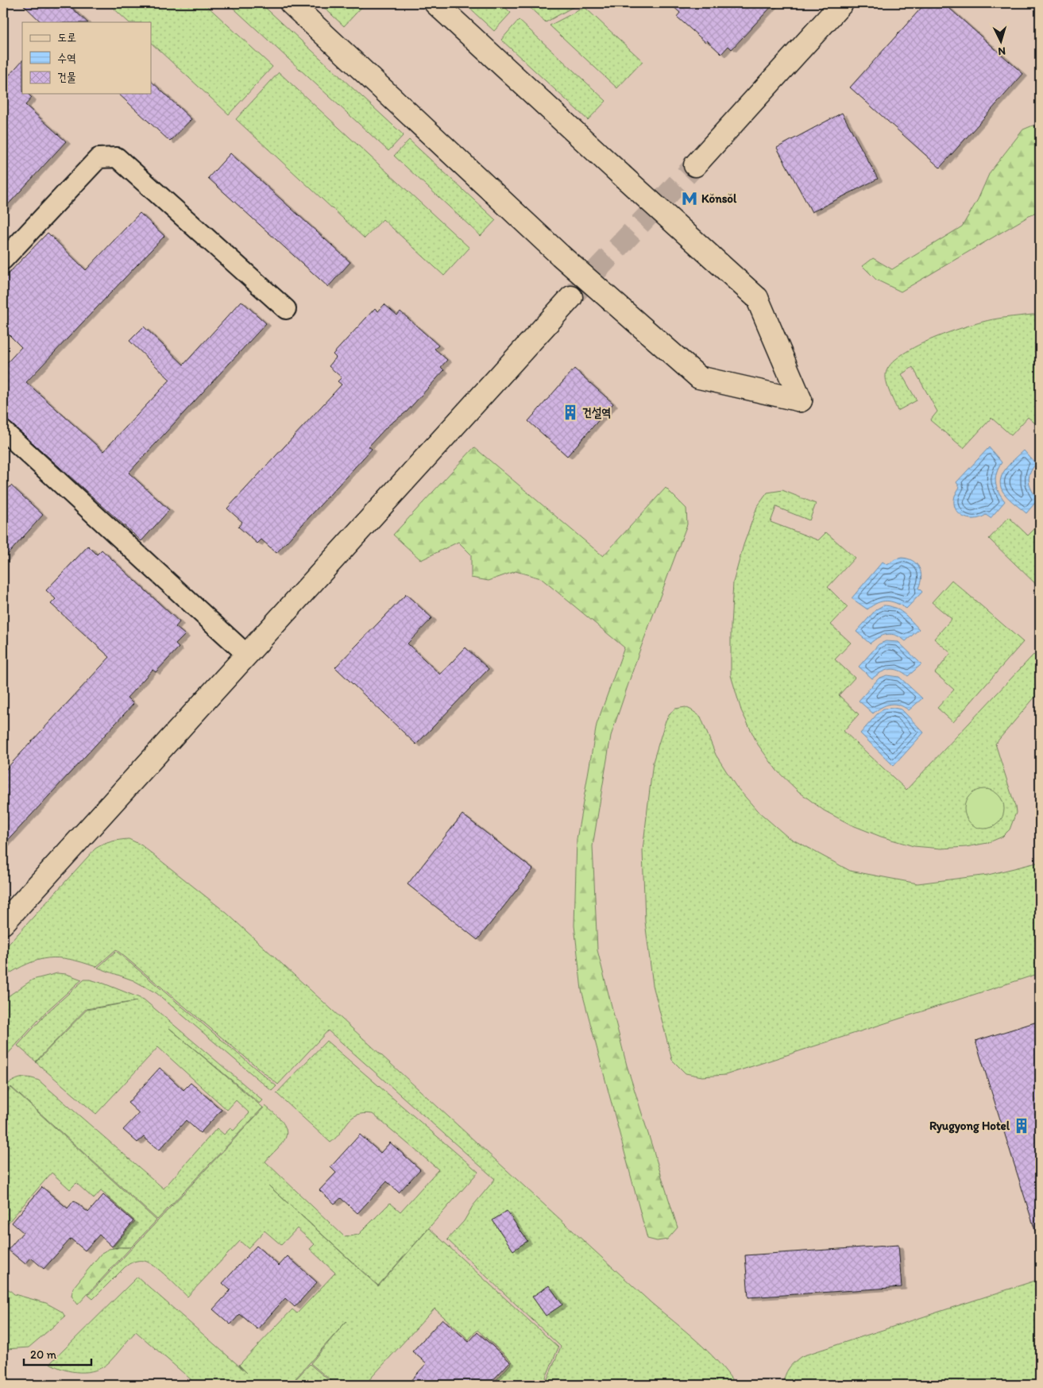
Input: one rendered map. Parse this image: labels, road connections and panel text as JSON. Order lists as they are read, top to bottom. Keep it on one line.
{"places":{"metro station":["Kŏnsŏl"],"building":["건설역","Ryugyong Hotel"]},"legend":["도로","수역","건물"],"scale_bar":"20 m","north":"bottom"}
